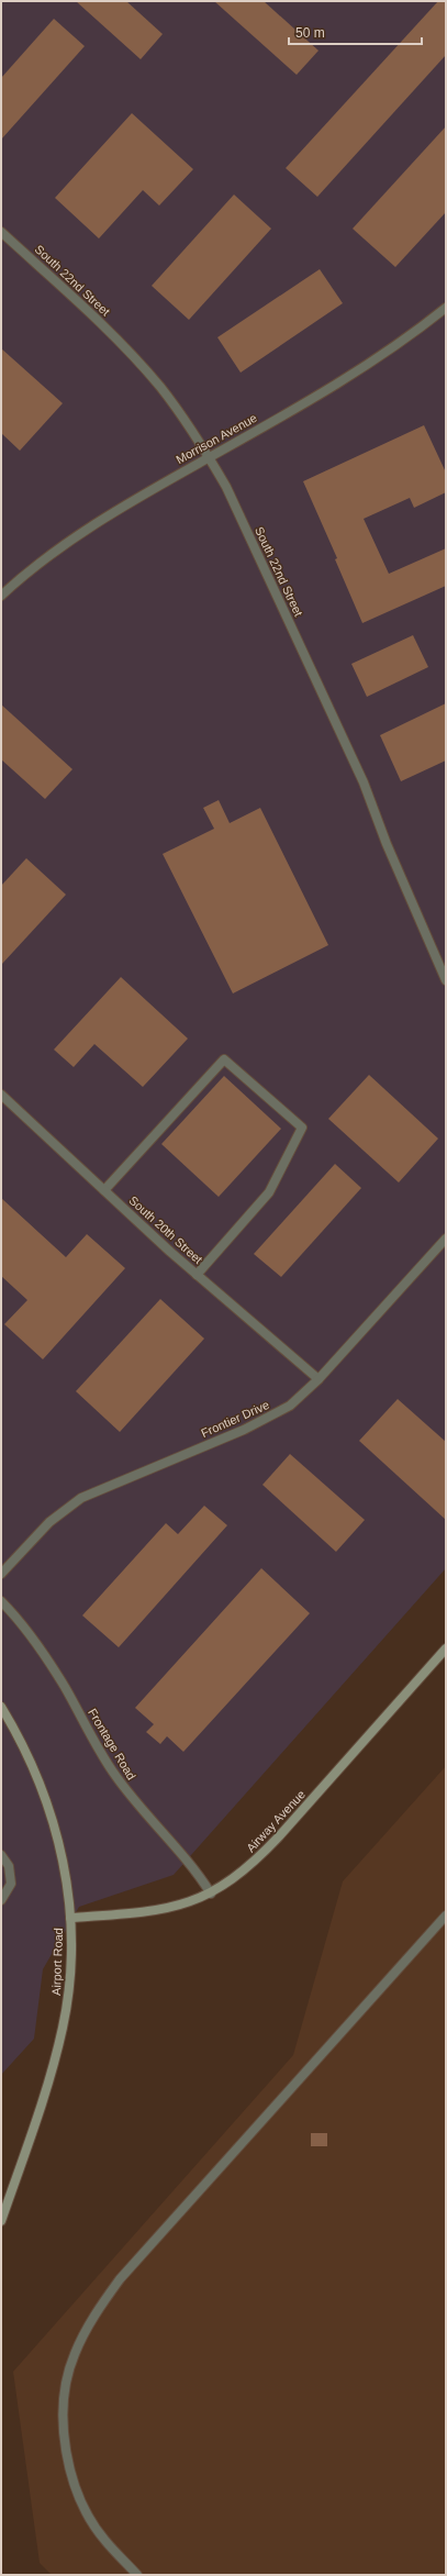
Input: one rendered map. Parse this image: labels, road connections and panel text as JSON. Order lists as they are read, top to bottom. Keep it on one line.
{"streets":{"main road":["Airway Avenue","Airport Road"],"street":["South 22nd Street","Morrison Avenue","South 20th Street","Frontier Drive","Frontage Road"]},"crossings":[["South 22nd Street","Morrison Avenue"],["South 20th Street","Frontier Drive"],["Frontage Road","Airway Avenue"],["Airway Avenue","Airport Road"]],"scale_bar":"50 m"}
